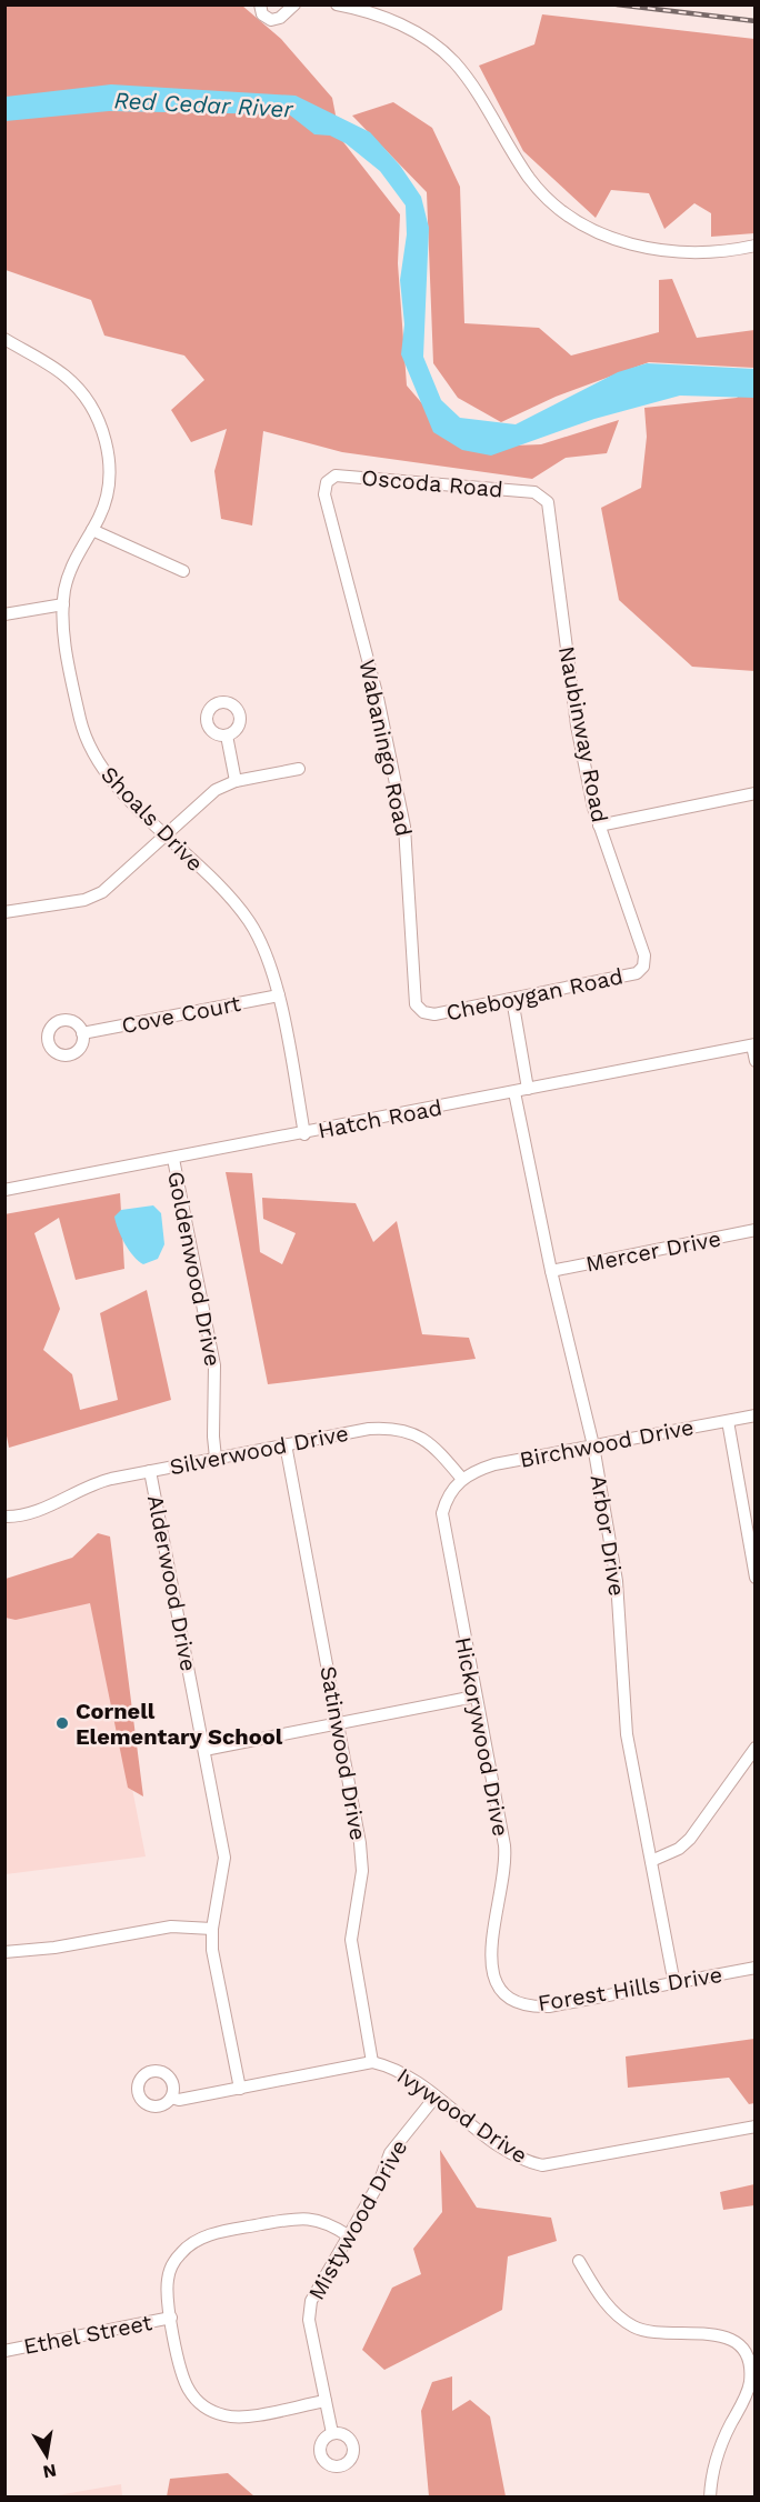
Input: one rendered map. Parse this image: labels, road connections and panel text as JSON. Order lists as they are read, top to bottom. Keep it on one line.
{"streets":{"street":["Oscoda Road","Naubinway Road","Wabaningo Road","Shoals Drive","Cheboygan Road","Cove Court","Hatch Road","Mercer Drive","Goldenwood Drive","Birchwood Drive","Silverwood Drive","Arbor Drive","Alderwood Drive","Hickorywood Drive","Satinwood Drive","Forest Hills Drive","Ivywood Drive","Mistywood Drive","Ethel Street"]},"crossings":[["Oscoda Road","Naubinway Road"],["Oscoda Road","Wabaningo Road"],["Naubinway Road","Cheboygan Road"],["Wabaningo Road","Cheboygan Road"],["Shoals Drive","Cove Court"],["Shoals Drive","Hatch Road"],["Hatch Road","Goldenwood Drive"],["Hatch Road","Arbor Drive"],["Mercer Drive","Arbor Drive"],["Goldenwood Drive","Silverwood Drive"],["Birchwood Drive","Silverwood Drive"],["Birchwood Drive","Arbor Drive"],["Birchwood Drive","Hickorywood Drive"],["Silverwood Drive","Alderwood Drive"],["Silverwood Drive","Hickorywood Drive"],["Silverwood Drive","Satinwood Drive"],["Arbor Drive","Forest Hills Drive"],["Alderwood Drive","Ivywood Drive"],["Hickorywood Drive","Forest Hills Drive"],["Satinwood Drive","Ivywood Drive"],["Ivywood Drive","Mistywood Drive"]],"water":["Red Cedar River"],"places":["Cornell Elementary School"],"north":"bottom"}
